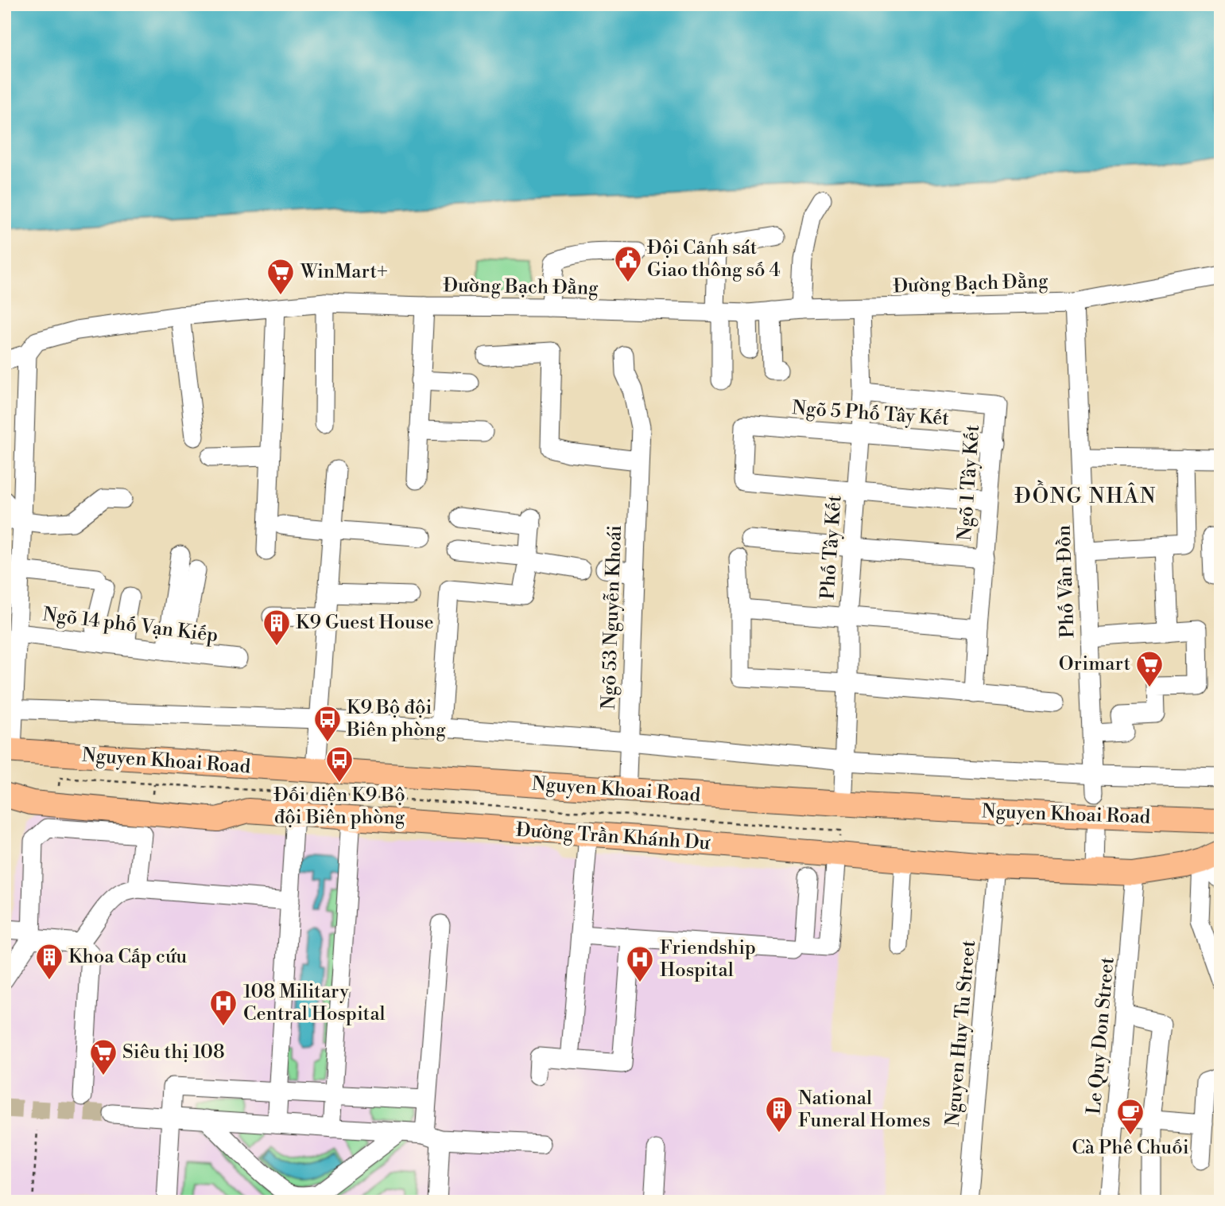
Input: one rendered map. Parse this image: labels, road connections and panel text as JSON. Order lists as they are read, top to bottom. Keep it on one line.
{"streets":{"main road":["Nguyen Khoai Road","Đường Trần Khánh Dư"],"street":["Đường Bạch Đằng","Ngõ 5 Phố Tây Kết","Ngõ 1 Tây Kết","Phố Tây Kết","Phố Vân Đồn","Ngõ 53 Nguyễn Khoái","Ngõ 14 phố Vạn Kiếp","Nguyen Huy Tu Street","Le Quy Don Street"]},"crossings":[["Đường Bạch Đằng","Phố Tây Kết"],["Đường Bạch Đằng","Phố Vân Đồn"],["Ngõ 5 Phố Tây Kết","Ngõ 1 Tây Kết"],["Ngõ 5 Phố Tây Kết","Phố Tây Kết"],["Ngõ 1 Tây Kết","Phố Tây Kết"],["Phố Tây Kết","Nguyen Khoai Road"],["Ngõ 53 Nguyễn Khoái","Nguyen Khoai Road"],["Đường Trần Khánh Dư","Nguyen Huy Tu Street"],["Đường Trần Khánh Dư","Le Quy Don Street"]],"districts":["ĐỒNG NHÂN"],"places":{"public building":["Đội Cảnh sát Giao thông số 4"],"supermarket":["WinMart+","Orimart","Siêu thị 108"],"building":["K9 Guest House","Khoa Cấp cứu","National Funeral Homes"],"bus stop":["K9 Bộ đội Biên phòng","Đối diện K9 Bộ đội Biên phòng"],"hospital":["Friendship Hospital","108 Military Central Hospital"],"cafe":["Cà Phê Chuối"]}}
